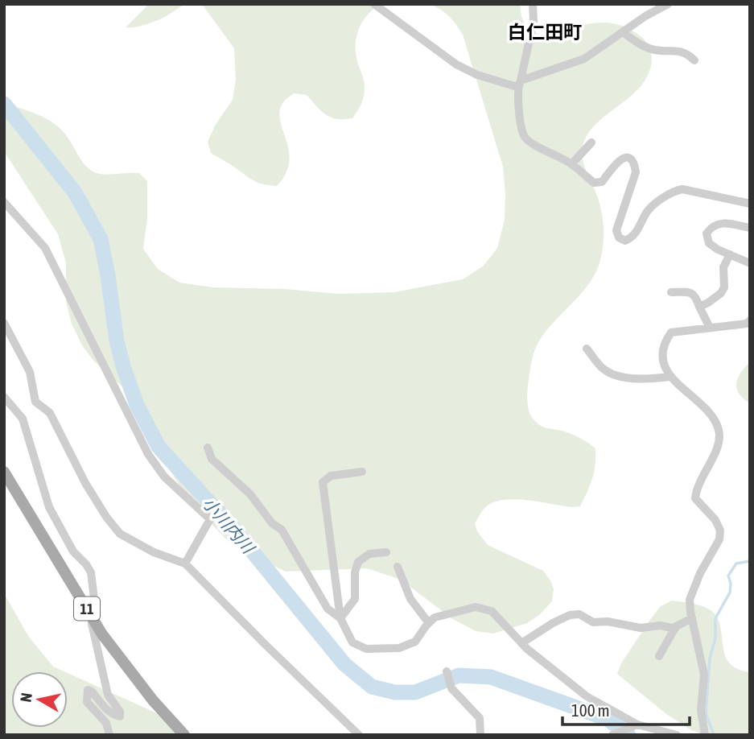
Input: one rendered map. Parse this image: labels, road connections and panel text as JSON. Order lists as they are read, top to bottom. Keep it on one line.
{"streets":{"main road":["11"]},"districts":["白仁田町"],"water":["小川内川"],"scale_bar":"100 m","north":"left"}
